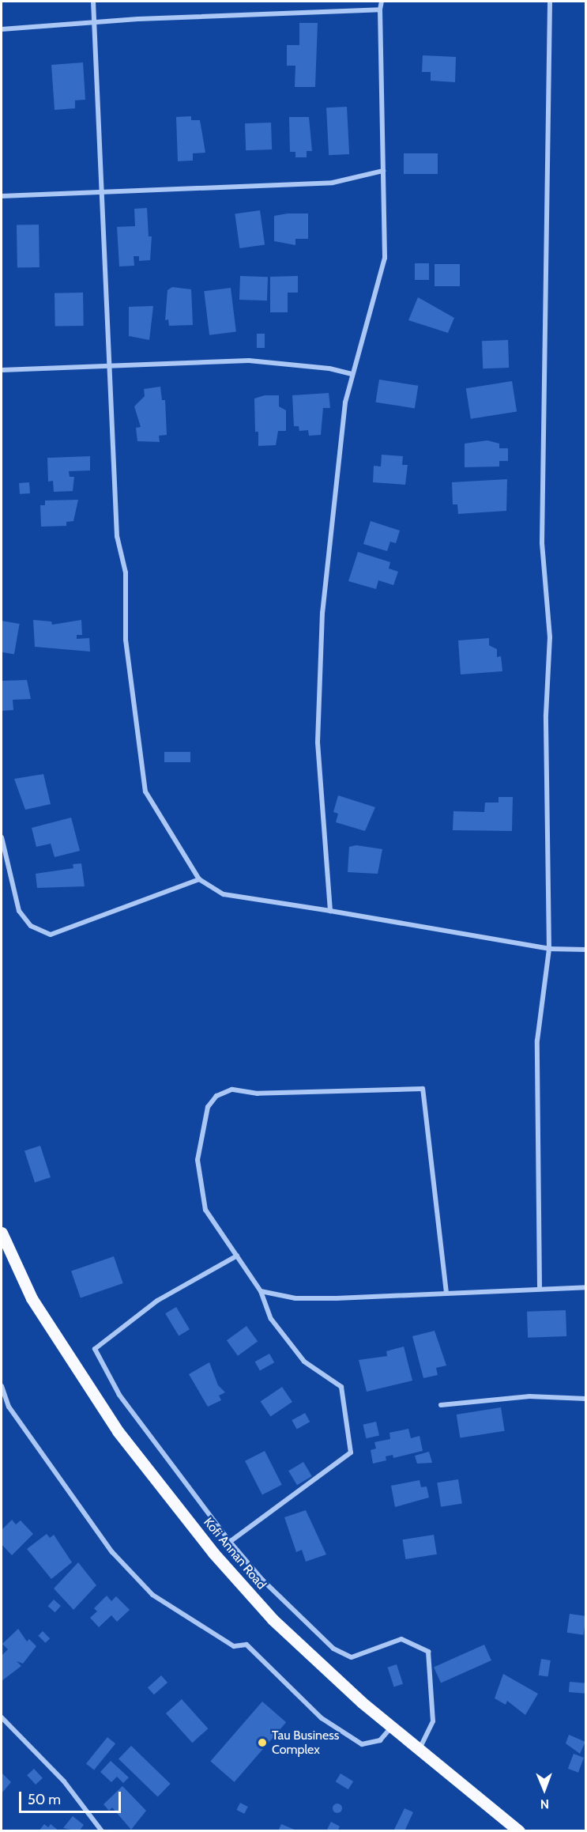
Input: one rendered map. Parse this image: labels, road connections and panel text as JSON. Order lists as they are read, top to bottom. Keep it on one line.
{"streets":{"main road":["Kofi Annan Road"]},"places":["Tau Business Complex"],"scale_bar":"50 m","north":"bottom"}
